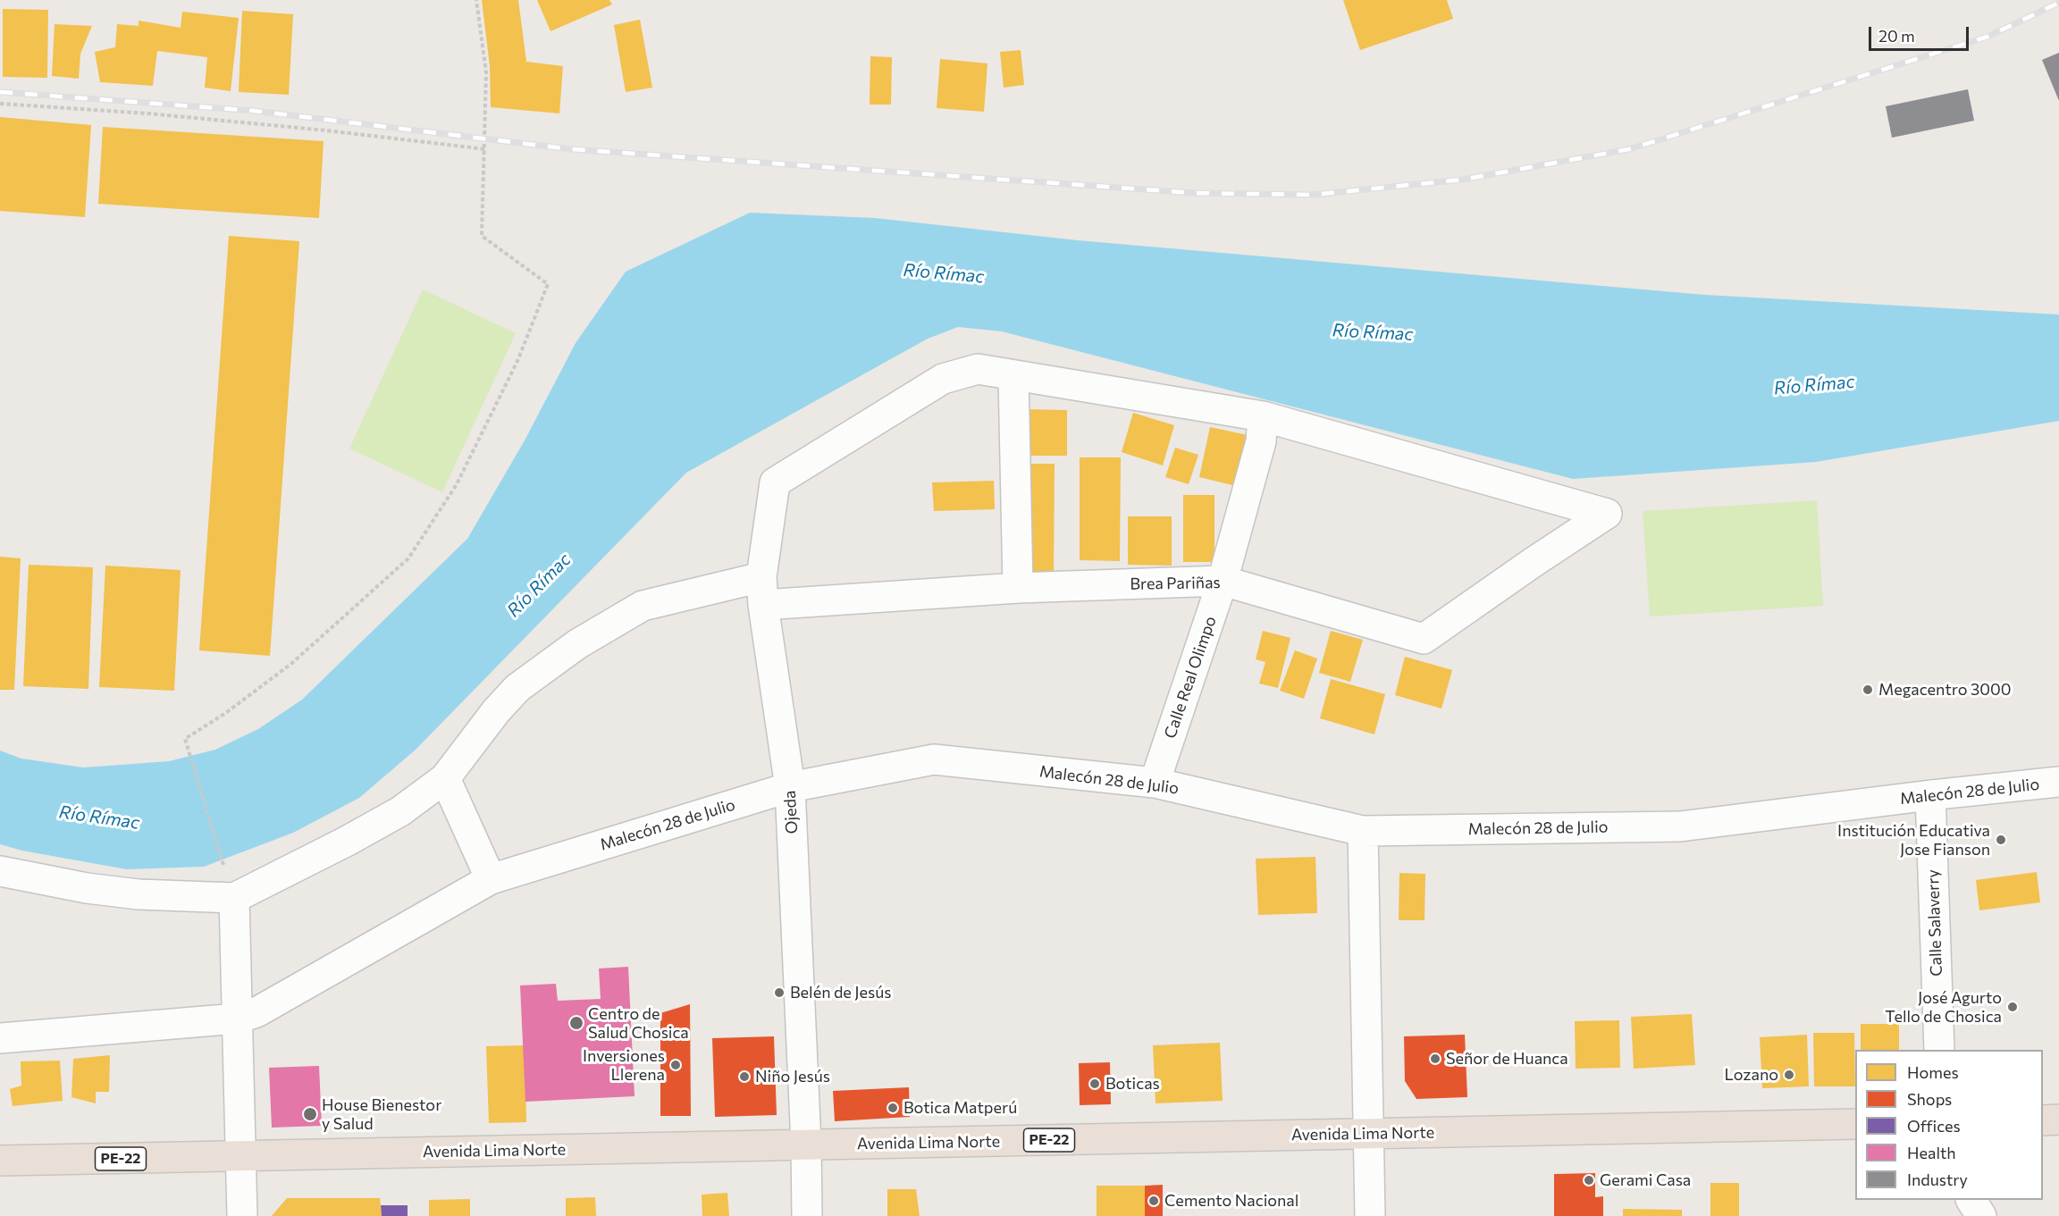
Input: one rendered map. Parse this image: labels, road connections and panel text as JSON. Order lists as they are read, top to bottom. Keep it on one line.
{"streets":{"highway":["Avenida Lima Norte","PE-22"],"street":["Brea Pariñas","Calle Real Olimpo","Malecón 28 de Julio","Ojeda","Calle Salaverry"]},"crossings":[["Brea Pariñas","Calle Real Olimpo"],["Brea Pariñas","Ojeda"],["Calle Real Olimpo","Malecón 28 de Julio"],["Malecón 28 de Julio","Ojeda"],["Malecón 28 de Julio","Calle Salaverry"],["Ojeda","Avenida Lima Norte"]],"water":["Río Rímac"],"places":["Megacentro 3000","Institución Educativa Jose Fianson","Belén de Jesús","José Agurto Tello de Chosica","Centro de Salud Chosica","Señor de Huanca","Inversiones Llerena","Lozano","Niño Jesús","Boticas","Botica Matperú","House Bienestor y Salud","Gerami Casa","Cemento Nacional"],"legend":["Homes","Shops","Offices","Health","Industry"],"scale_bar":"20 m"}
